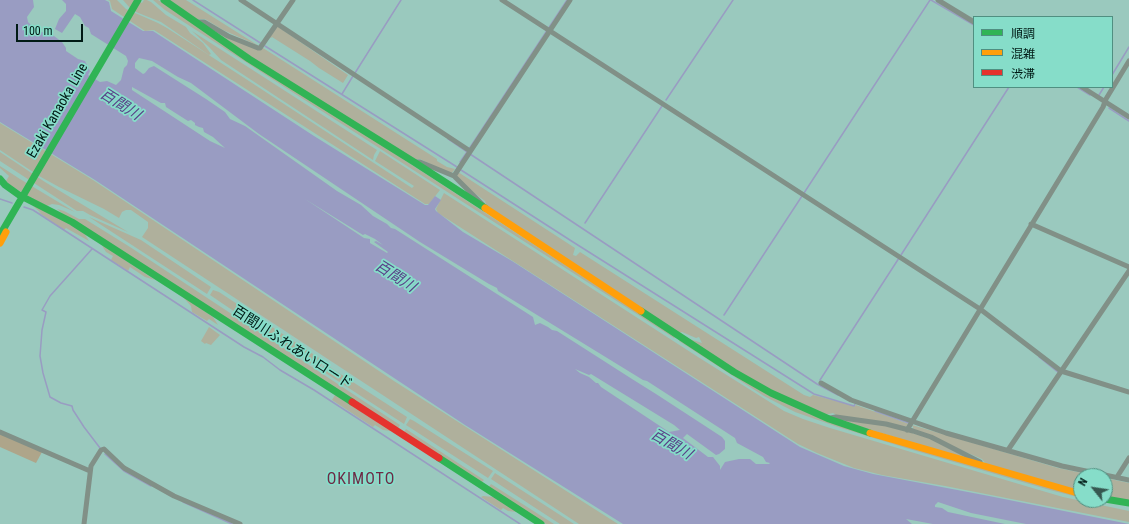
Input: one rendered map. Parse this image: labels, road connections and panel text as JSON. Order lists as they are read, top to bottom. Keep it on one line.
{"streets":{"street":["Ezaki Kanaoka Line","百間川ふれあいロード"]},"districts":["OKIMOTO"],"water":["百間川"],"legend":["順調","混雑","渋滞"],"scale_bar":"100 m","north":"top left"}
